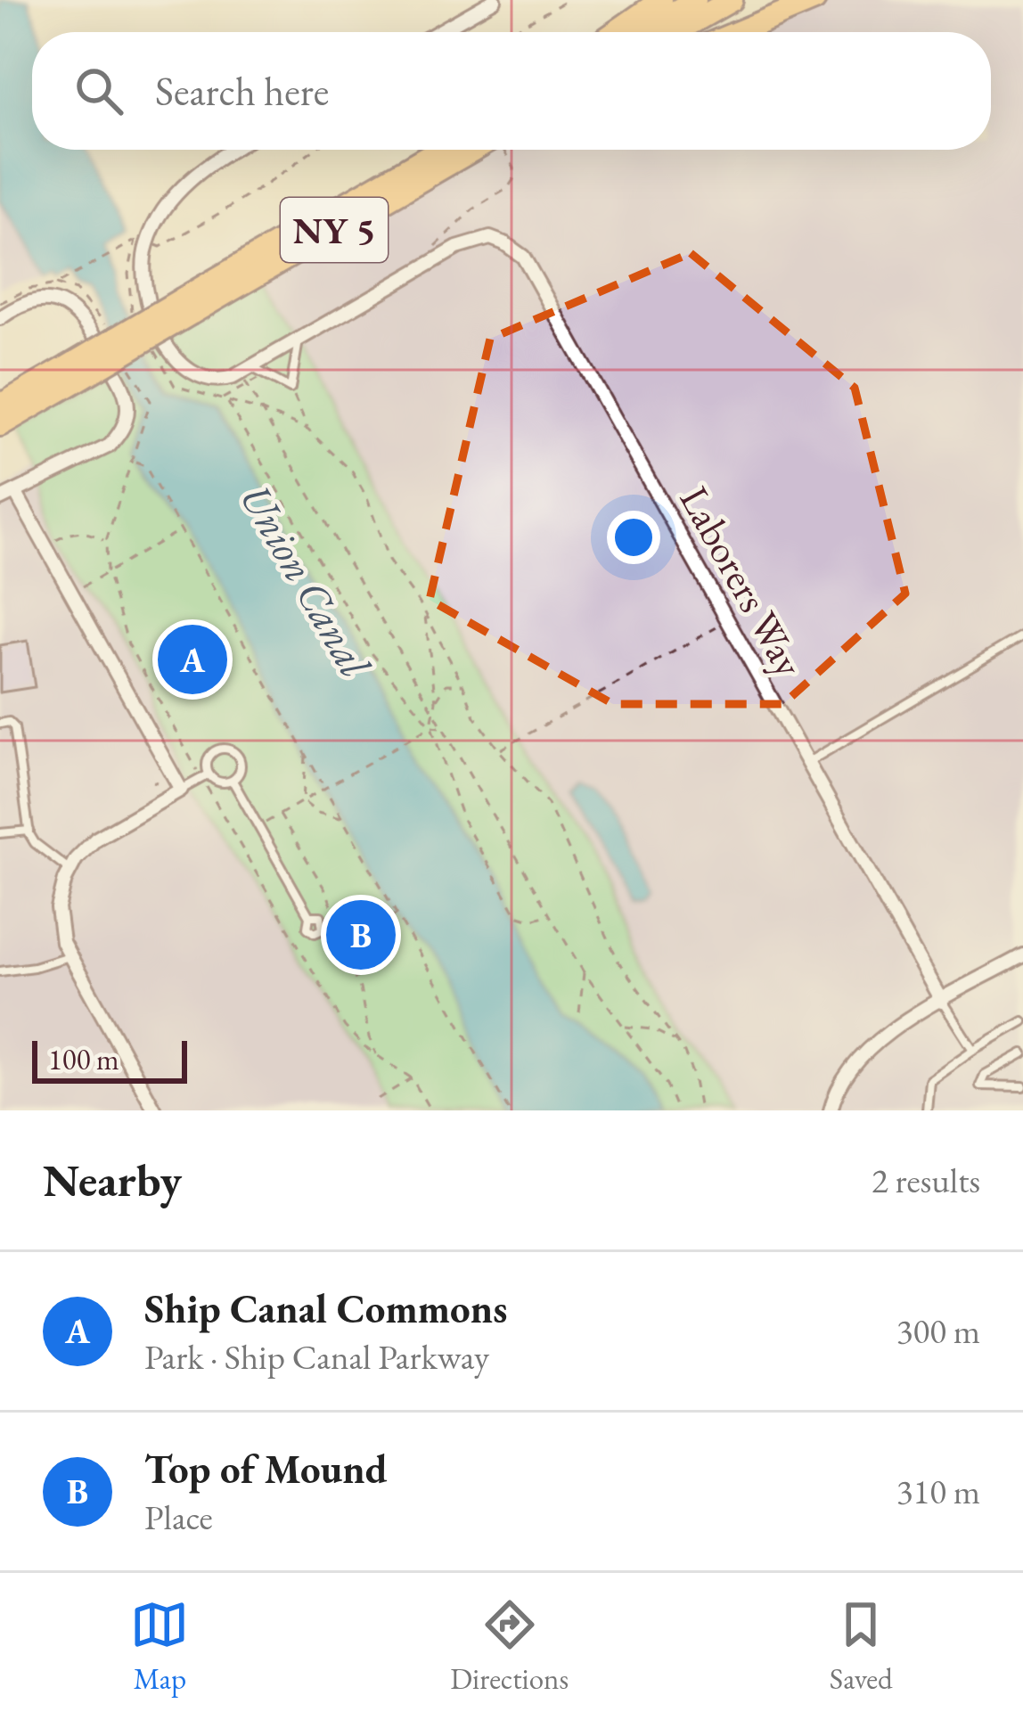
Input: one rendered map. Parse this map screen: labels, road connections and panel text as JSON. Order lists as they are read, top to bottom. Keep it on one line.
{"streets":{"highway":["NY 5"],"street":["Laborers Way"]},"water":["Union Canal"],"scale_bar":"100 m","page":{"search":"Search here","pins":["A","B"],"scale":"100 m","heading":["Nearby","2 results"],"list":[{"mark":"A","name":"Ship Canal Commons","note":"Park · Ship Canal Parkway","value":"300 m"},{"mark":"B","name":"Top of Mound","note":"Place","value":"310 m"}],"nav":["Map","Directions","Saved"]}}
